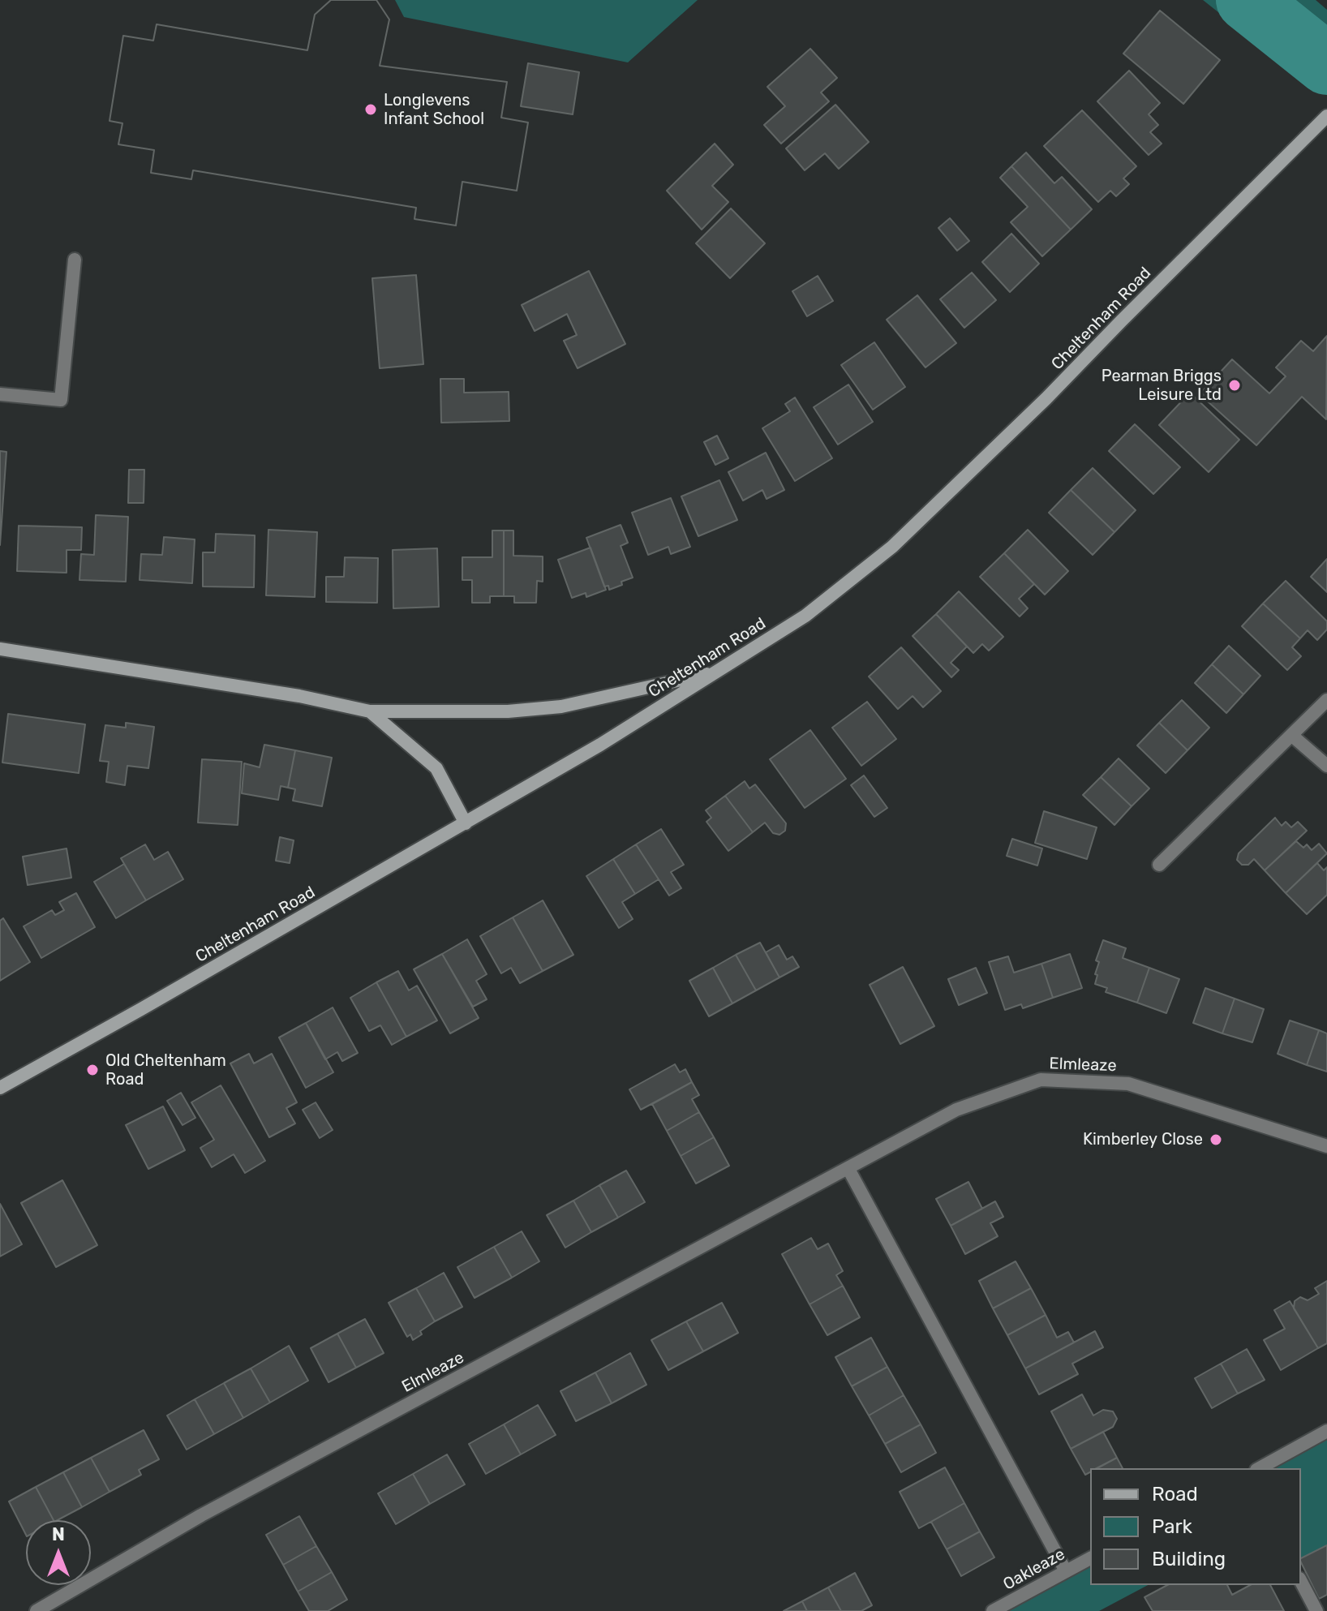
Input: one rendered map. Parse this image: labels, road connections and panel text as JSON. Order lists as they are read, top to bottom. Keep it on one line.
{"streets":{"main road":["Cheltenham Road"],"street":["Elmleaze","Oakleaze"]},"places":["Longlevens Infant School","Pearman Briggs Leisure Ltd","Old Cheltenham Road","Kimberley Close"],"legend":["Road","Park","Building"],"north":"top"}
